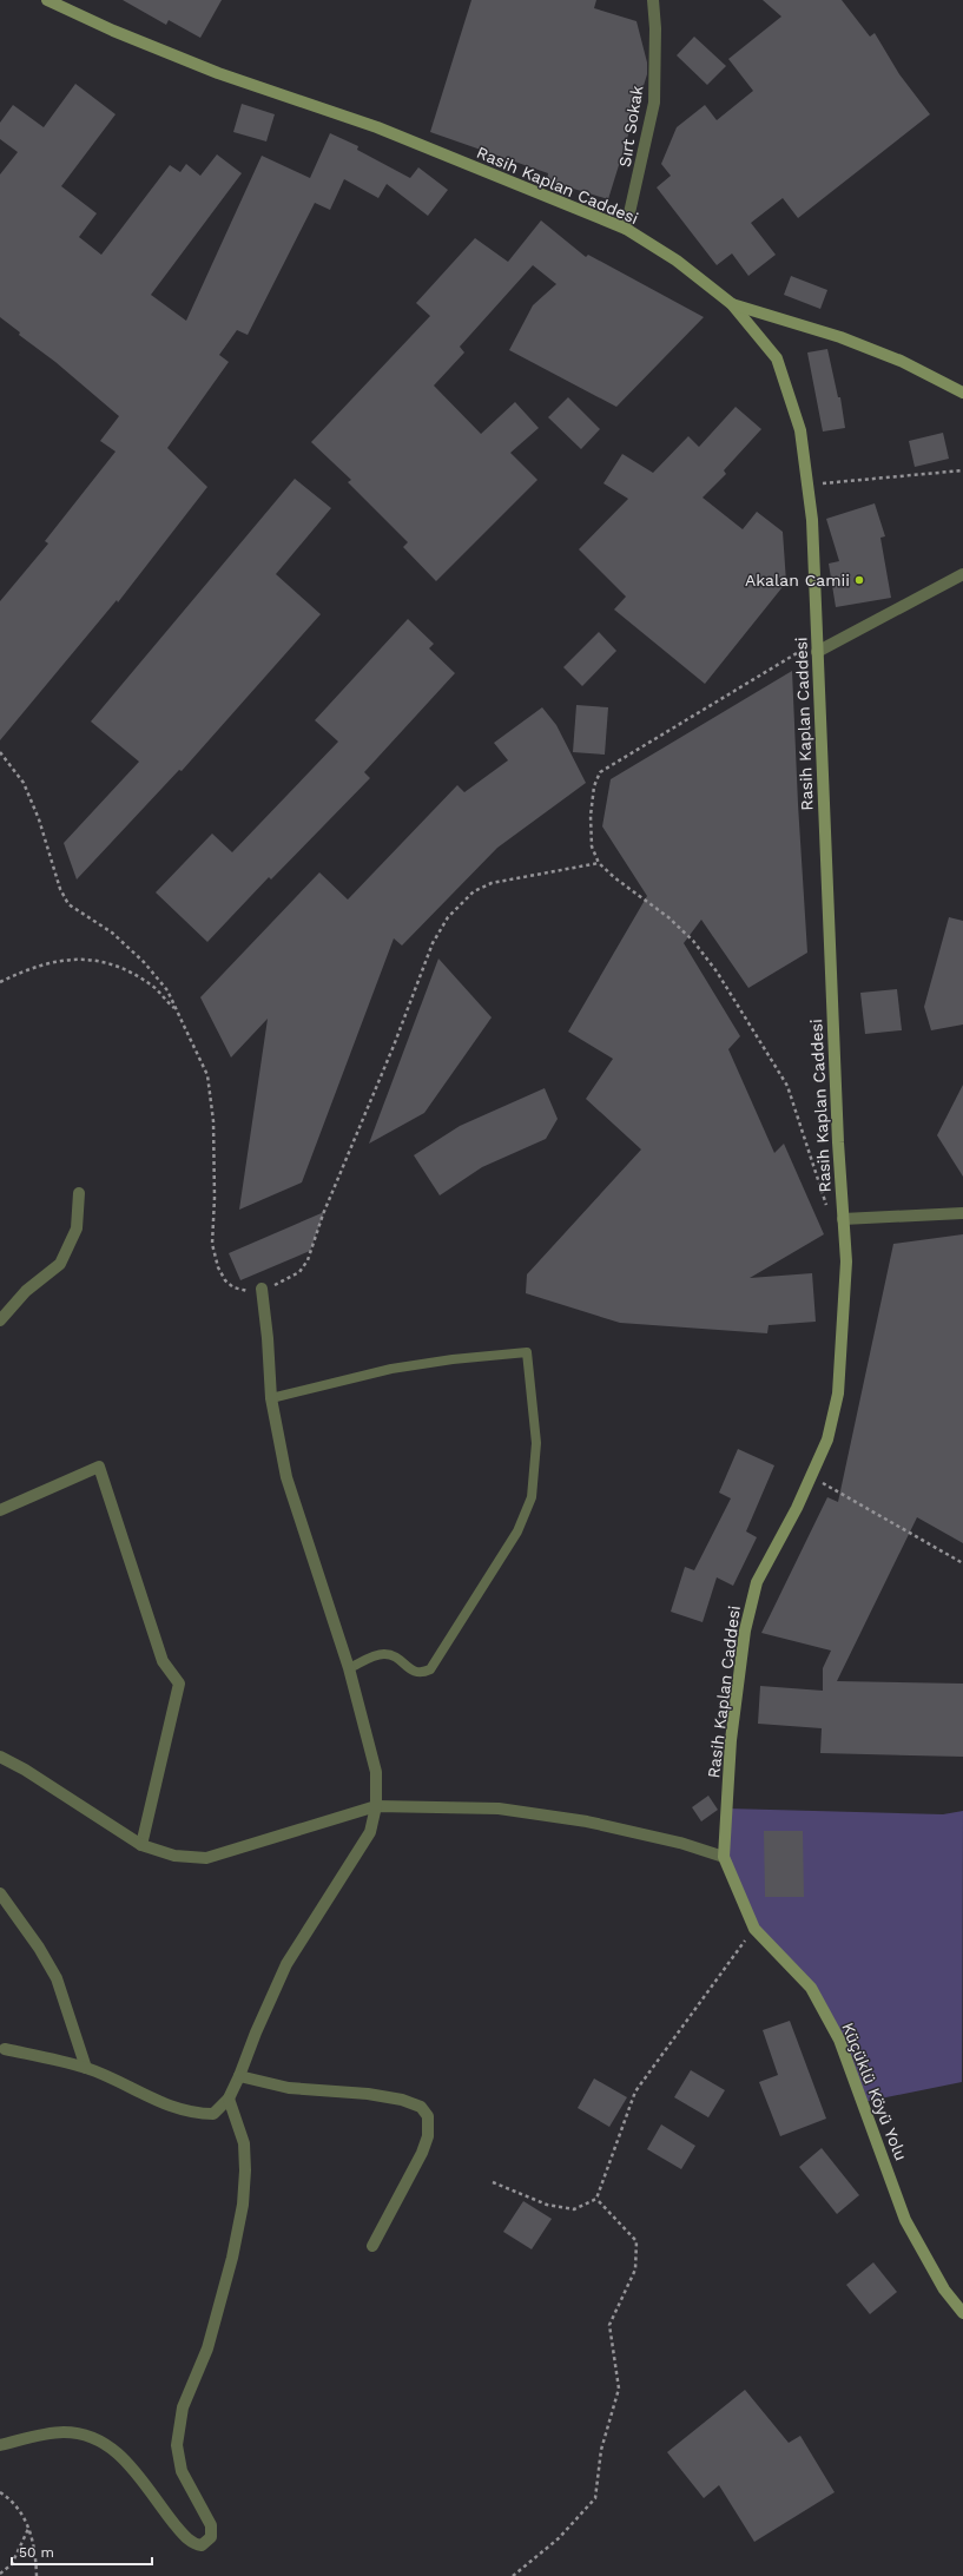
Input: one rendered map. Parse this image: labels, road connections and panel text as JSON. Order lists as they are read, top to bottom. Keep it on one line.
{"streets":{"street":["Sırt Sokak","Rasih Kaplan Caddesi","Küçüklü Köyü Yolu"]},"crossings":[["Sırt Sokak","Rasih Kaplan Caddesi"],["Rasih Kaplan Caddesi","Küçüklü Köyü Yolu"]],"places":["Akalan Camii"],"scale_bar":"50 m"}
